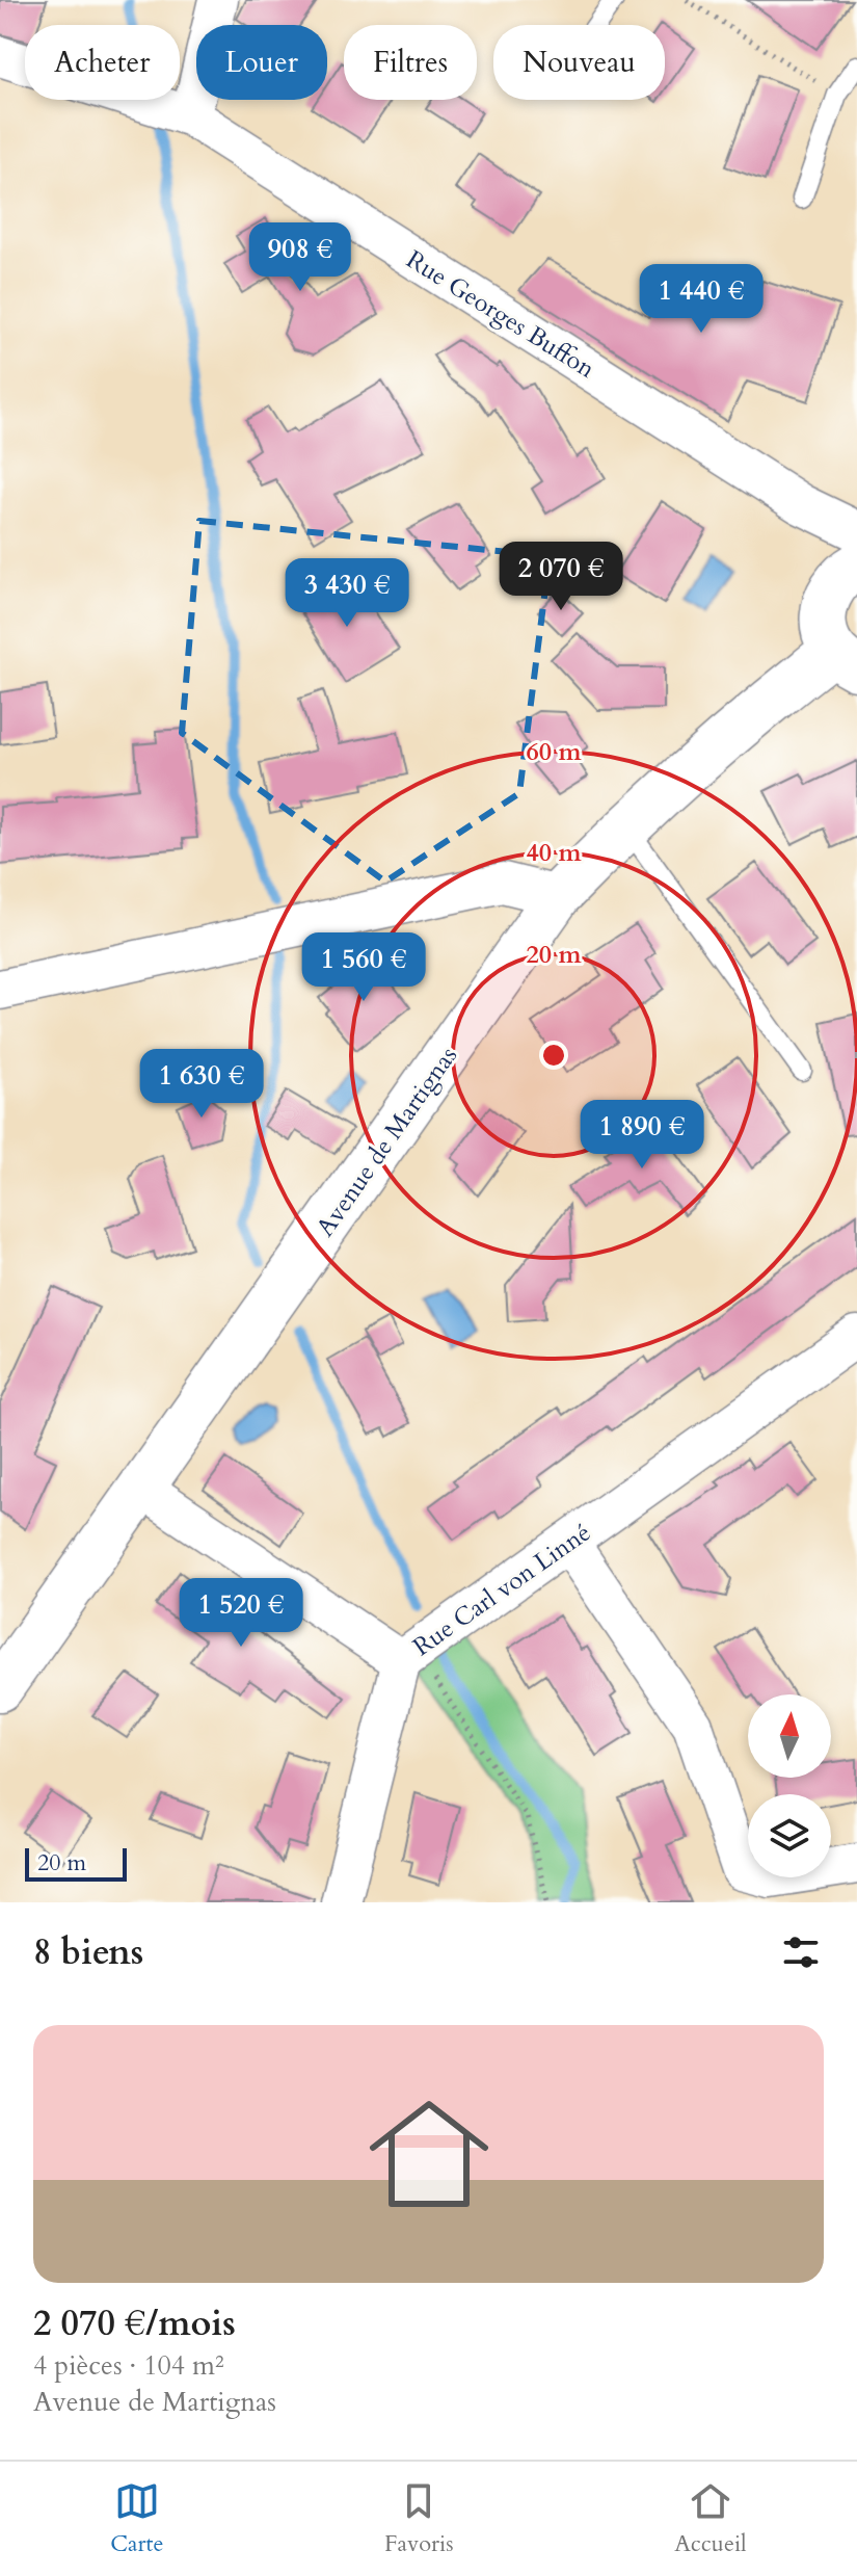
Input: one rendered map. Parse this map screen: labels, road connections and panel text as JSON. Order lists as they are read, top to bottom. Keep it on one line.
{"streets":{"street":["Rue Georges Buffon","Avenue de Martignas","Rue Carl von Linné"]},"crossings":[["Avenue de Martignas","Rue Carl von Linné"]],"scale_bar":"20 m","north":"top","page":{"chip":["Acheter","Louer","Filtres","Nouveau"],"price":["908 €","1 440 €","2 070 €","3 430 €","1 560 €","1 630 €","1 890 €","1 520 €"],"scale":"20 m","heading":"8 biens","list":[{"name":"2 070 €/mois","note":"4 pièces · 104 m² · Avenue de Martignas"}],"tabs":["Carte","Favoris","Accueil"]},"rings":["60 m","40 m","20 m"]}
